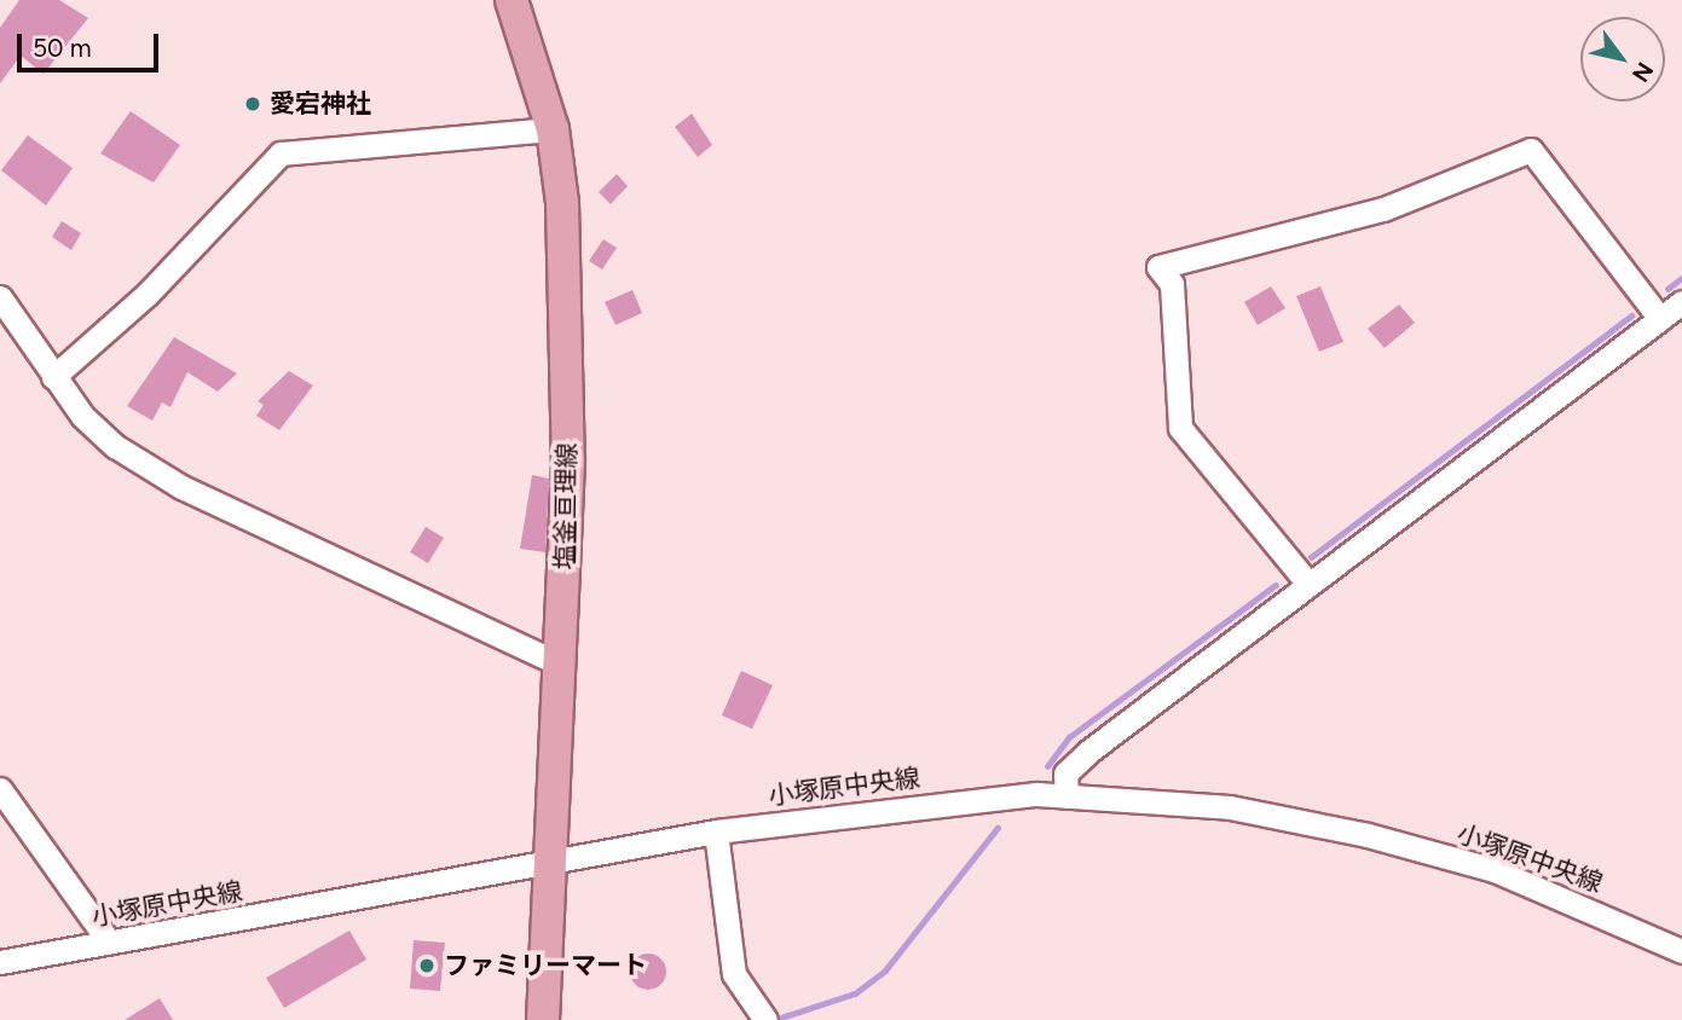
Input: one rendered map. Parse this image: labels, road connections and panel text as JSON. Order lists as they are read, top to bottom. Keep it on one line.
{"streets":{"main road":["塩釜亘理線"],"street":["小塚原中央線"]},"crossings":[["塩釜亘理線","小塚原中央線"]],"places":["愛宕神社","ファミリーマート"],"scale_bar":"50 m","north":"bottom right"}
